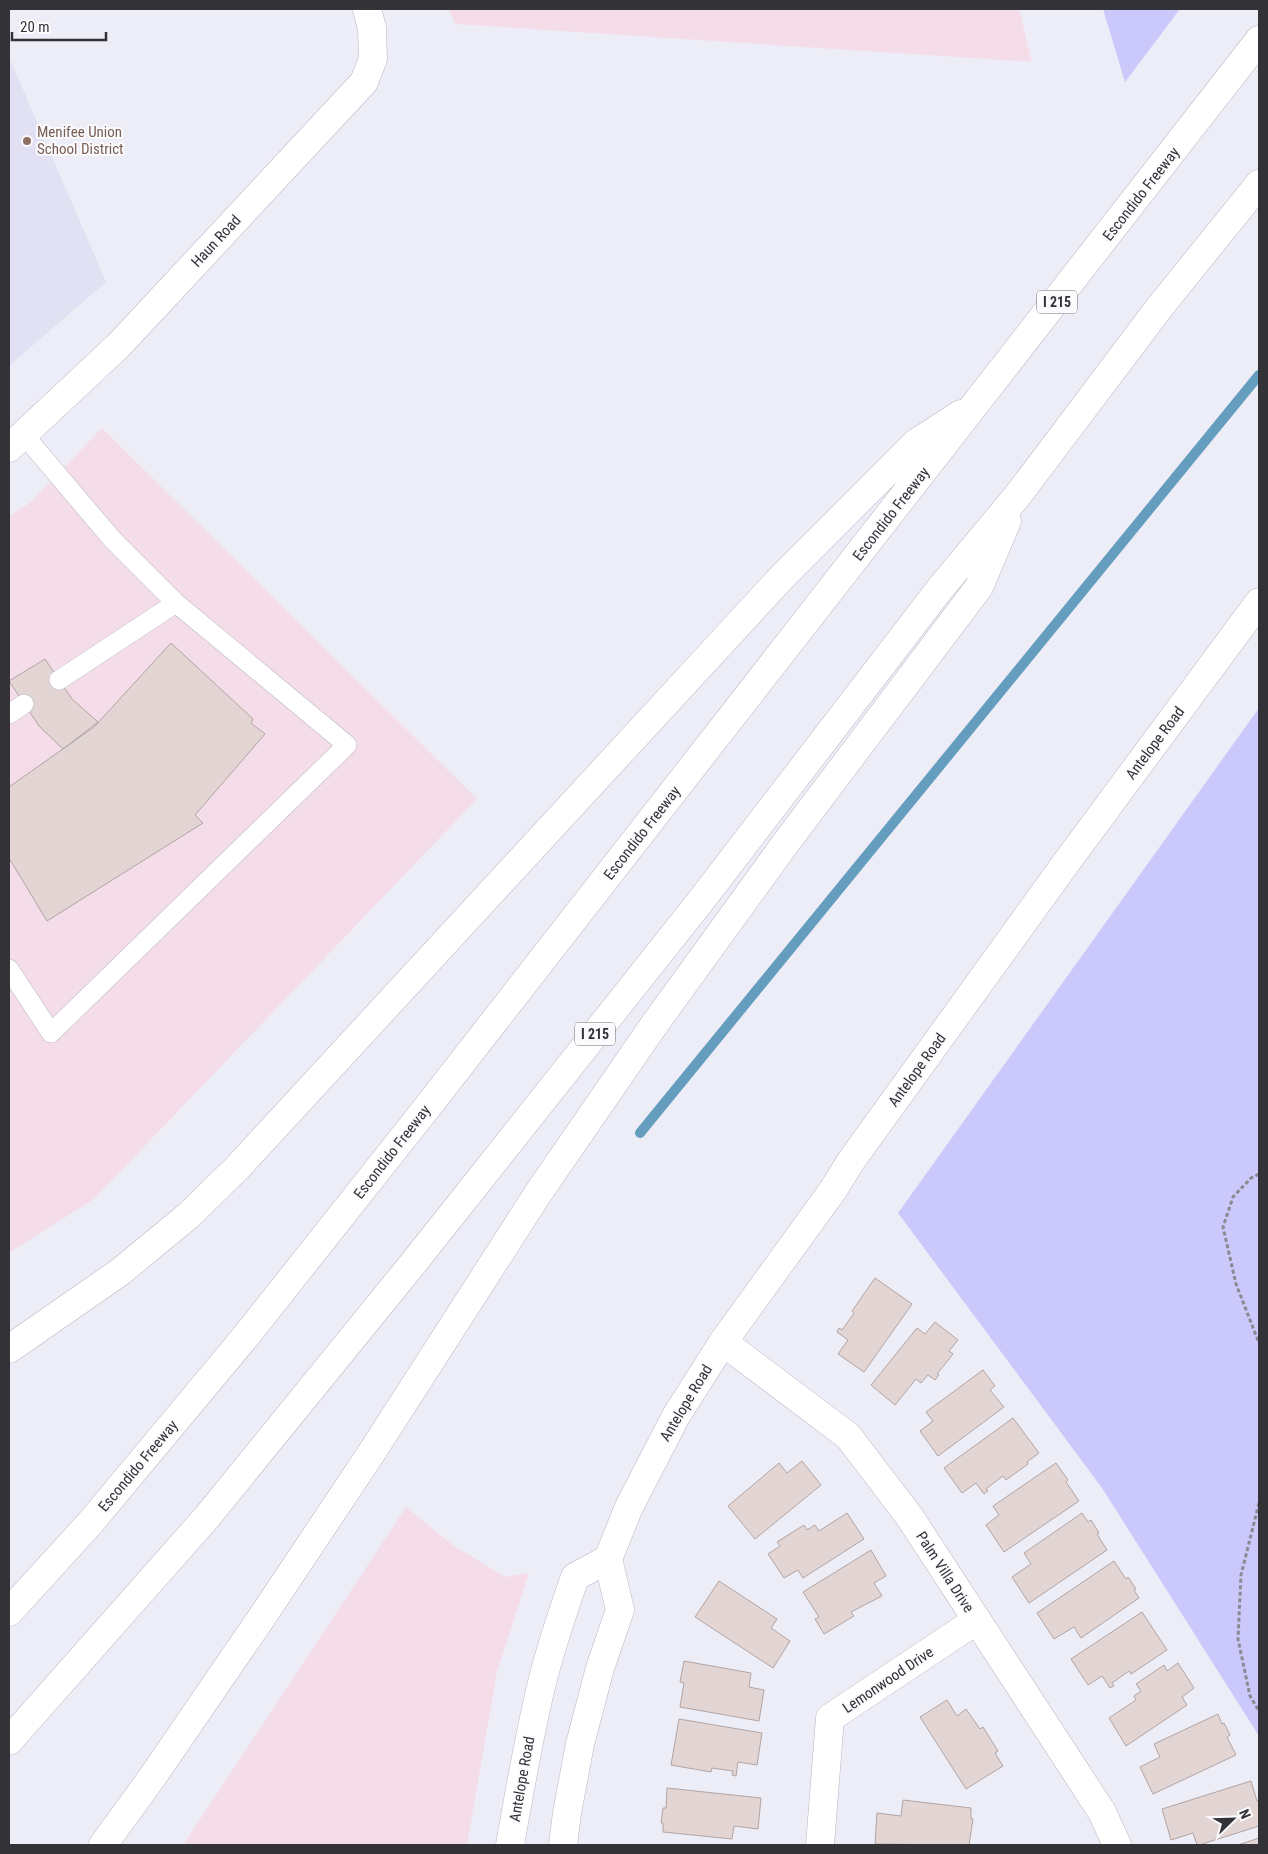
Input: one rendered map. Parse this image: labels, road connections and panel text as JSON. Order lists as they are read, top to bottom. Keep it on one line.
{"streets":{"main road":["Escondido Freeway","Haun Road","I 215","Antelope Road","Palm Villa Drive","Lemonwood Drive"]},"crossings":[["Antelope Road","Palm Villa Drive"],["Palm Villa Drive","Lemonwood Drive"]],"places":["Menifee Union School District"],"scale_bar":"20 m","north":"top right"}
